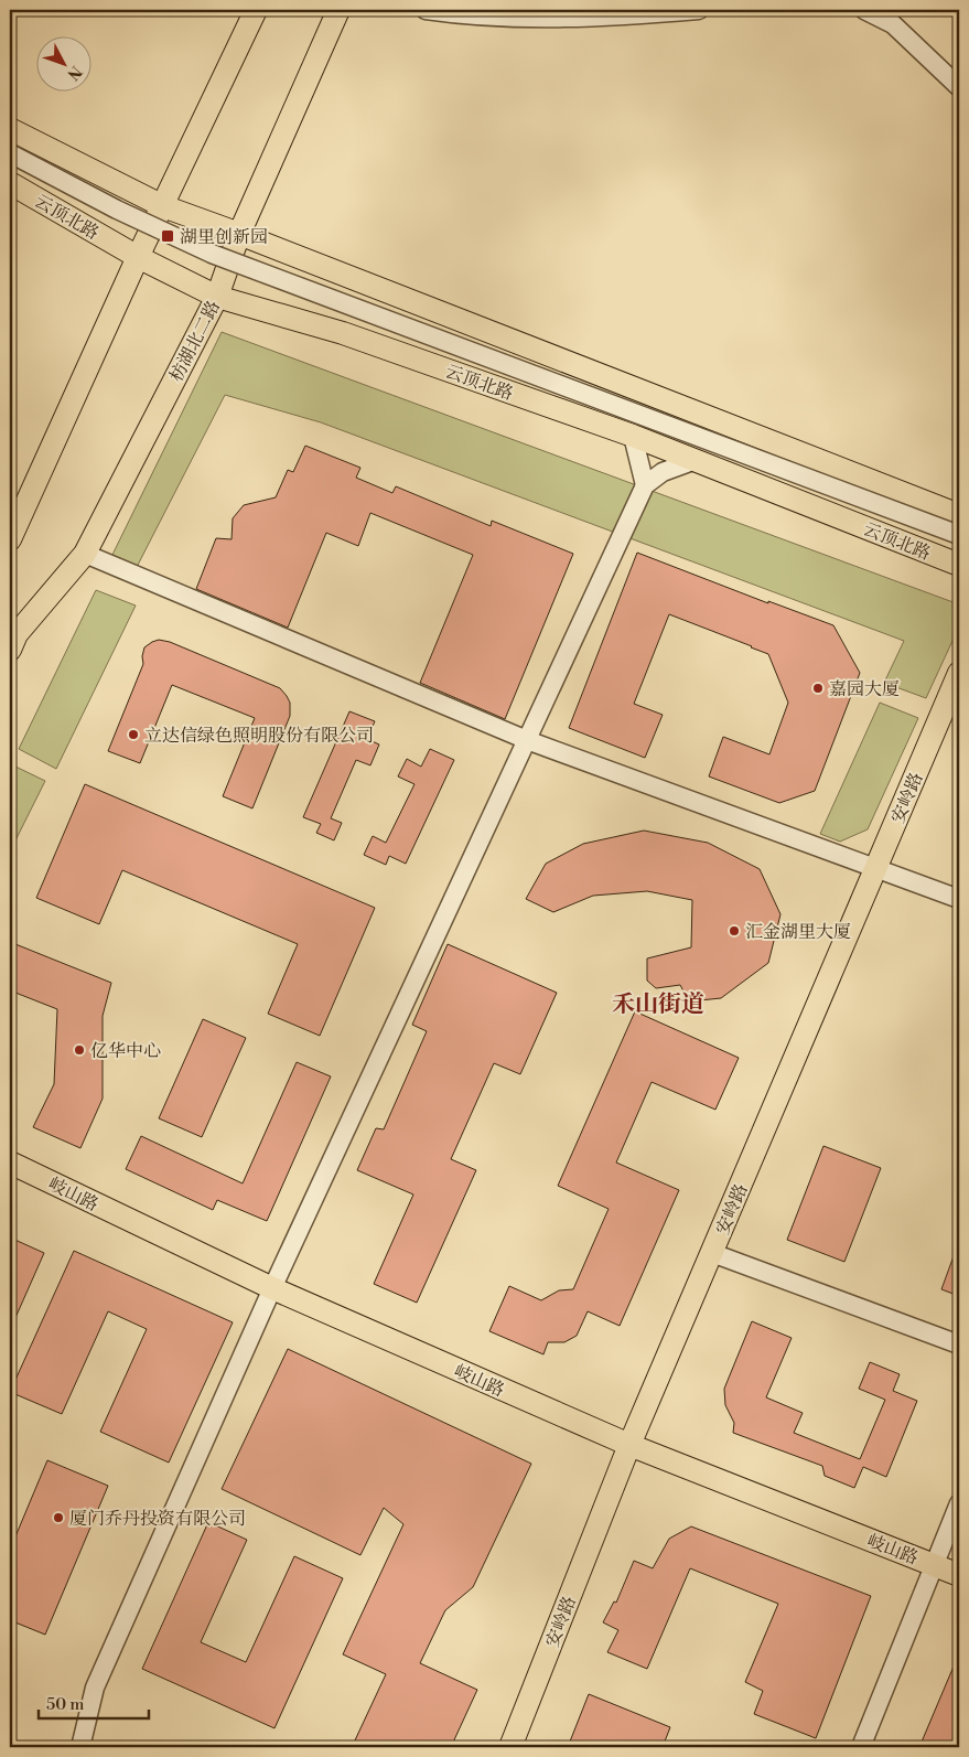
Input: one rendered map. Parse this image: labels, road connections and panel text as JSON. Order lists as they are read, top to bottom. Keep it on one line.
{"streets":{"main road":["云顶北路","枋湖北二路","安岭路","岐山路"]},"crossings":[["云顶北路","枋湖北二路"],["安岭路","岐山路"]],"districts":["禾山街道"],"places":{"transit":["湖里创新园"],"other":["嘉园大厦","立达信绿色照明股份有限公司","汇金湖里大厦","亿华中心","厦门乔丹投资有限公司"]},"scale_bar":"50 m","north":"bottom right"}
